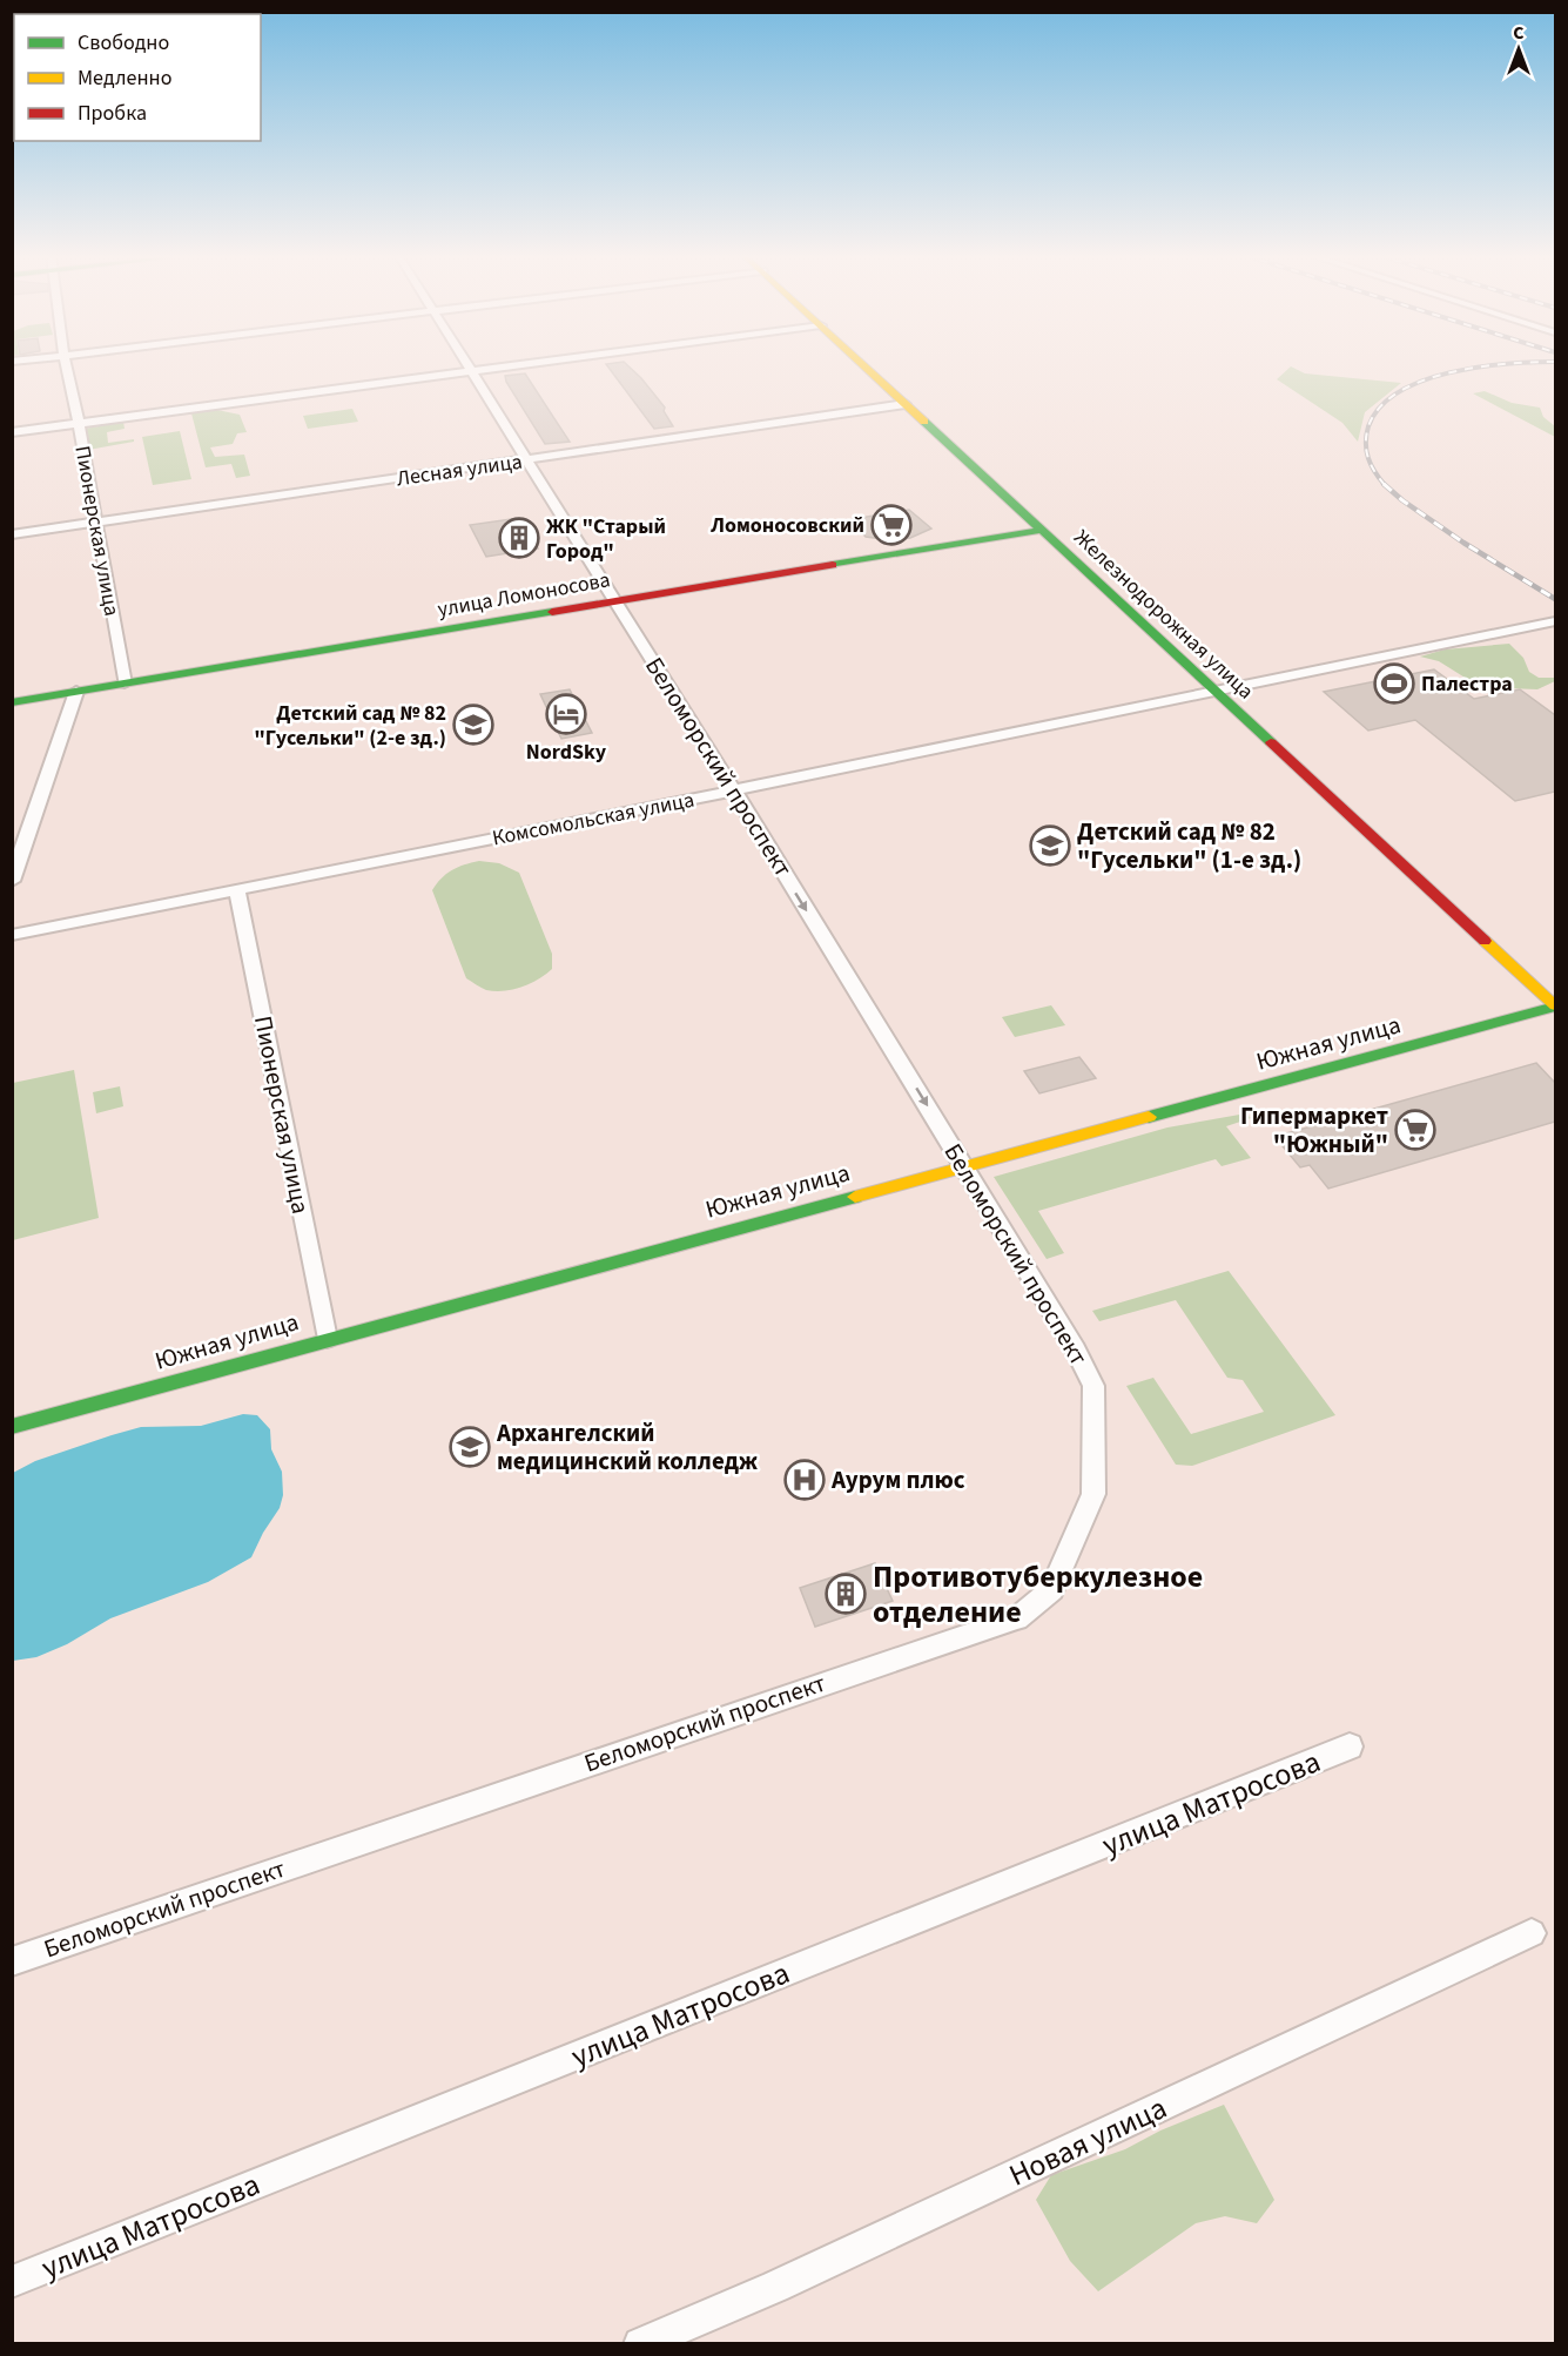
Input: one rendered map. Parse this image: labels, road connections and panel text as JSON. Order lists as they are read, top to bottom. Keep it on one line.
{"streets":{"main road":["улица Ломоносова","Железнодорожная улица","Южная улица"],"street":["Лесная улица","Пионерская улица","Беломорский проспект","Комсомольская улица","улица Матросова","Новая улица"]},"crossings":[["Лесная улица","Пионерская улица"],["Лесная улица","Железнодорожная улица"],["Лесная улица","Беломорский проспект"],["Пионерская улица","улица Ломоносова"],["Пионерская улица","Комсомольская улица"],["Пионерская улица","Южная улица"],["улица Ломоносова","Железнодорожная улица"],["улица Ломоносова","Беломорский проспект"],["Железнодорожная улица","Комсомольская улица"],["Железнодорожная улица","Южная улица"],["Беломорский проспект","Комсомольская улица"],["Беломорский проспект","Южная улица"]],"places":{"supermarket":["Ломоносовский","Гипермаркет \"Южный\""],"building":["ЖК \"Старый Город\"","Противотуберкулезное отделение"],"sports":["Палестра"],"hotel":["NordSky"],"school or university":["Детский сад № 82 \"Гусельки\" (2-е зд.)","Детский сад № 82 \"Гусельки\" (1-е зд.)","Архангелский медицинский колледж"],"hospital":["Аурум плюс"]},"legend":["Свободно","Медленно","Пробка"],"north":"top"}
